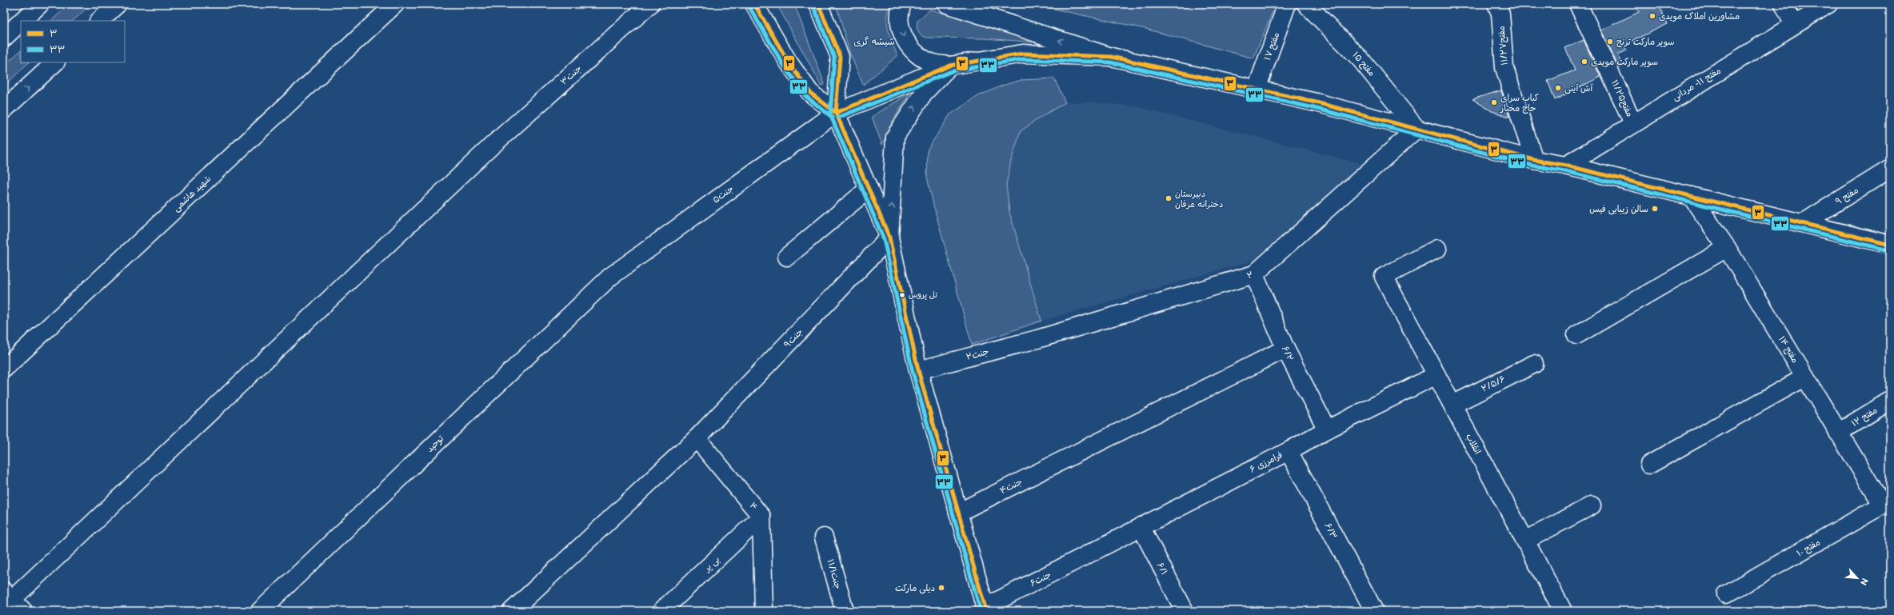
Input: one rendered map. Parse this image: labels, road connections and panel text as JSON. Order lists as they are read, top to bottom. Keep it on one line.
{"streets":{"street":["مفتح۱۱/۲۷","مفتح ۱۷","مفتح ۱۵","جنت۳","مفتح ۱۱- مردانی","مفتح۱۱/۲۵","شهید هاشمی","جنت۵","مفتح ۹","۲","جنت۹","مفتح ۱۴","۶/۲","جنت۲","۲/۵/۶","مفتح ۱۲","توحید","انقلاب","فرامرزی ۶","جنت۴","۴","۶/۳","مفتح ۱۰","بی پر","۶/۱","جنت۱۱/۱","جنت۶"]},"crossings":[["مفتح ۱۵","۲"],["مفتح ۱۱- مردانی","مفتح۱۱/۲۵"],["جنت۵","توحید"],["۲","۶/۲"],["۲","جنت۲"],["جنت۹","۴"],["مفتح ۱۴","مفتح ۱۲"],["مفتح ۱۴","مفتح ۱۰"],["۶/۲","فرامرزی ۶"],["۶/۲","جنت۴"],["۲/۵/۶","انقلاب"],["انقلاب","فرامرزی ۶"],["فرامرزی ۶","۶/۳"],["فرامرزی ۶","۶/۱"],["فرامرزی ۶","جنت۶"],["۴","بی پر"]],"districts":["شیشه گری"],"places":["مشاورین املاک مویدی","سوپر مارکت ترنج","سوپر مارکت مویدی","آش آیتی","کباب سرای حاج مختار","دبیرستان دخترانه عرفان","سالن زیبایی فیس","تل پروس","دیلی مارکت"],"lines":["transit line ۳","transit line ۳۳"],"legend":["۳","۳۳"],"north":"bottom right"}
